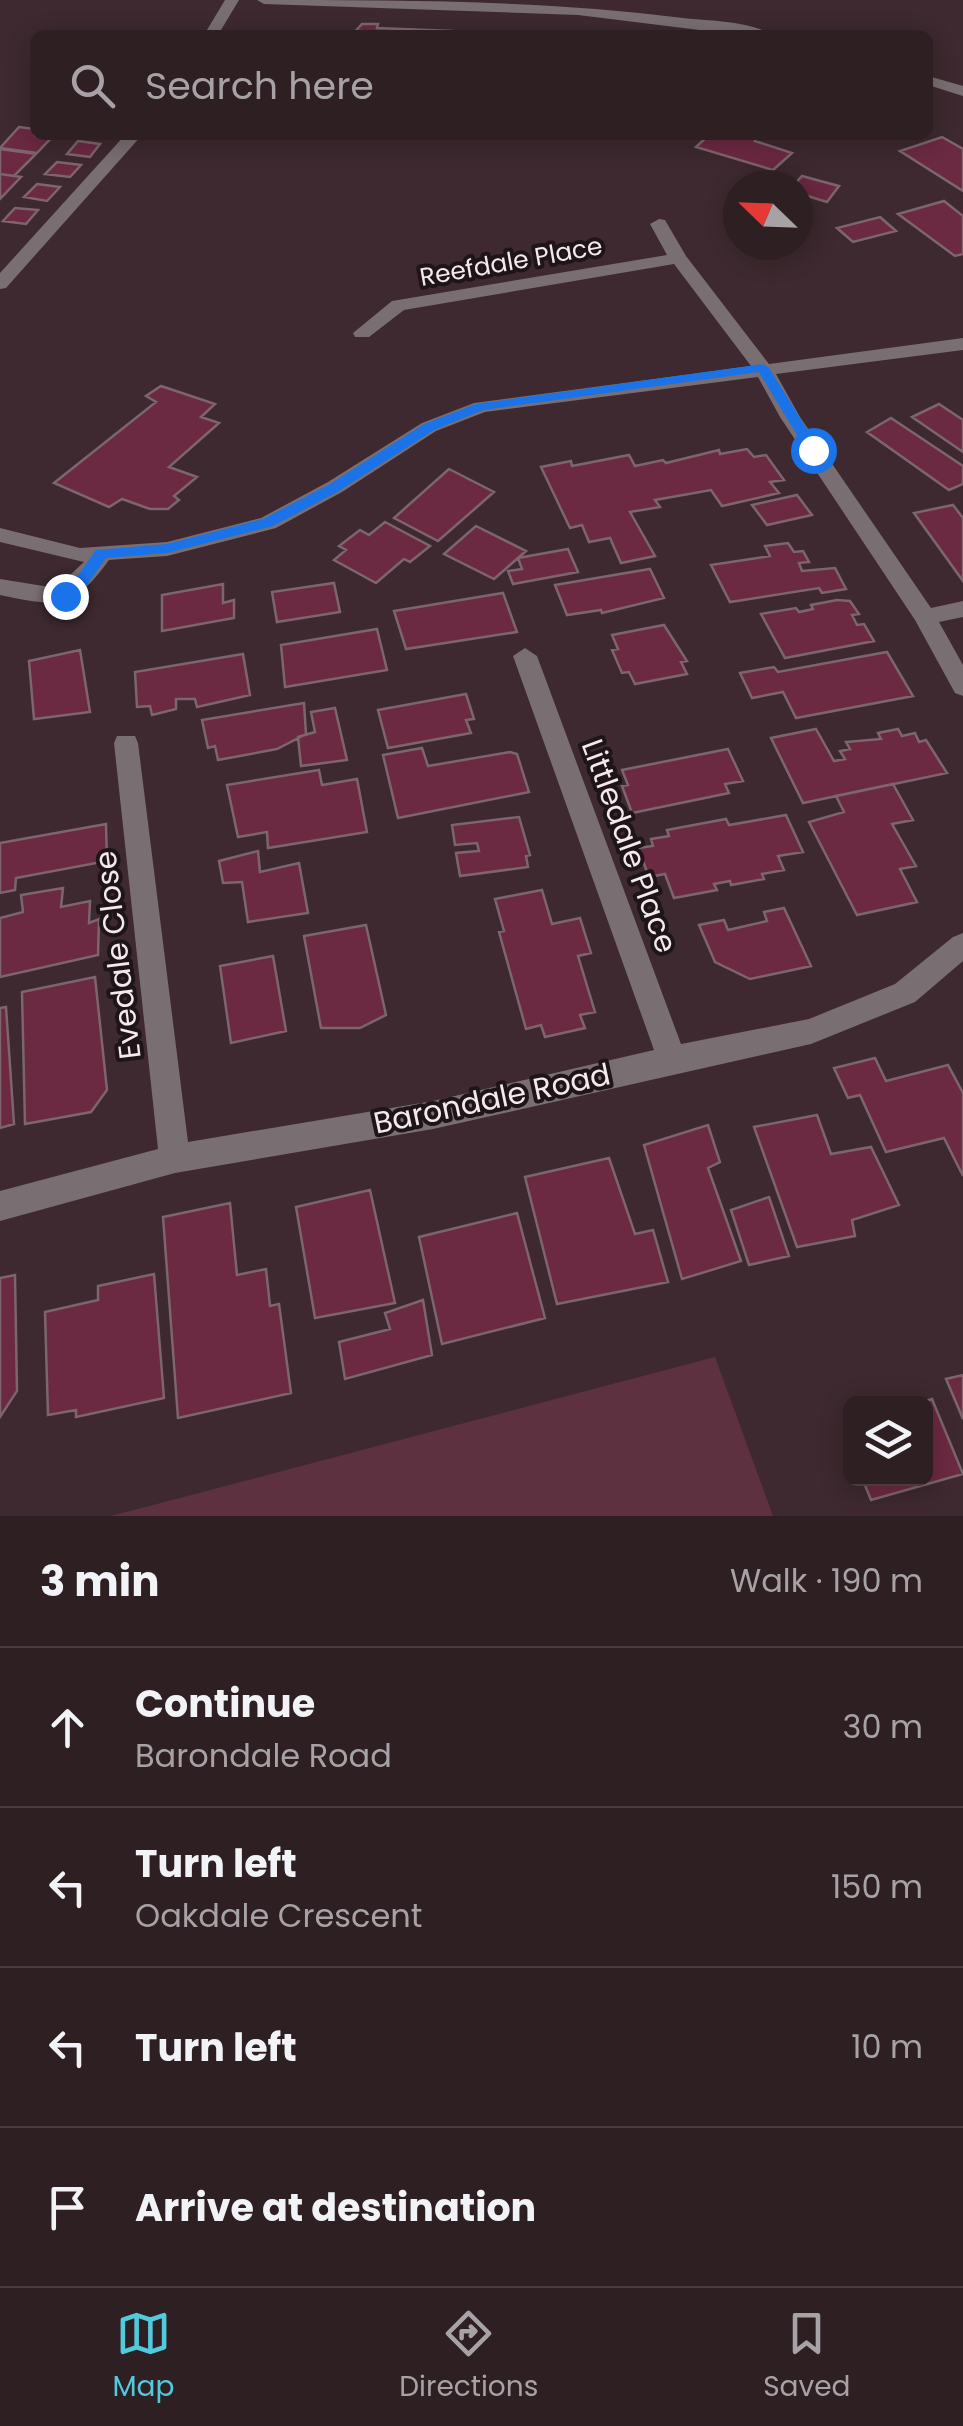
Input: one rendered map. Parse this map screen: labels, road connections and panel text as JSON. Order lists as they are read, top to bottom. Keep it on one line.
{"streets":{"street":["Reefdale Place","Littledale Place","Evedale Close","Barondale Road"]},"crossings":[["Littledale Place","Barondale Road"],["Evedale Close","Barondale Road"]],"north":"top left","page":{"search":"Search here","heading":["3 min","Walk · 190 m"],"list":[["Continue","Barondale Road","30 m"],["Turn left","Oakdale Crescent","150 m"],["Turn left","10 m"],"Arrive at destination"],"nav":["Map","Directions","Saved"]}}
